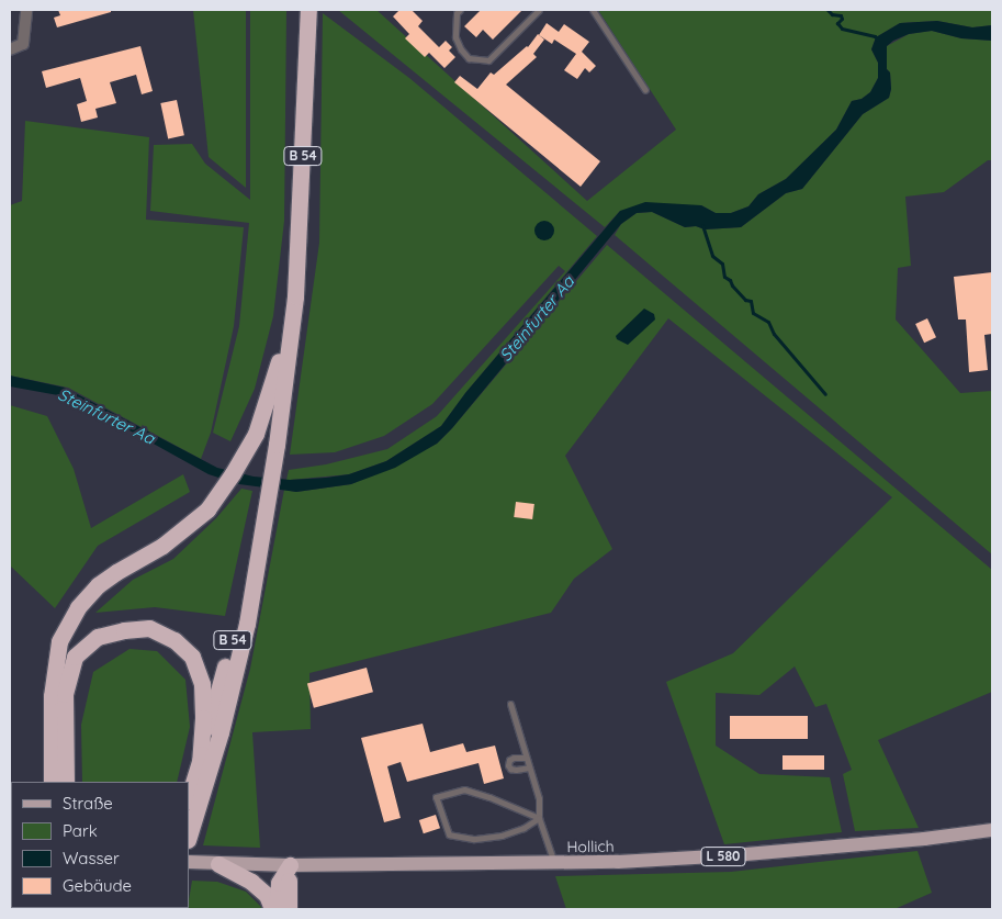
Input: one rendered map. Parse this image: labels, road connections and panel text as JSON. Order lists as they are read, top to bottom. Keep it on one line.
{"streets":{"highway":["B 54"],"main road":["Hollich","L 580"]},"water":["Steinfurter Aa"],"legend":["Straße","Park","Wasser","Gebäude"]}
